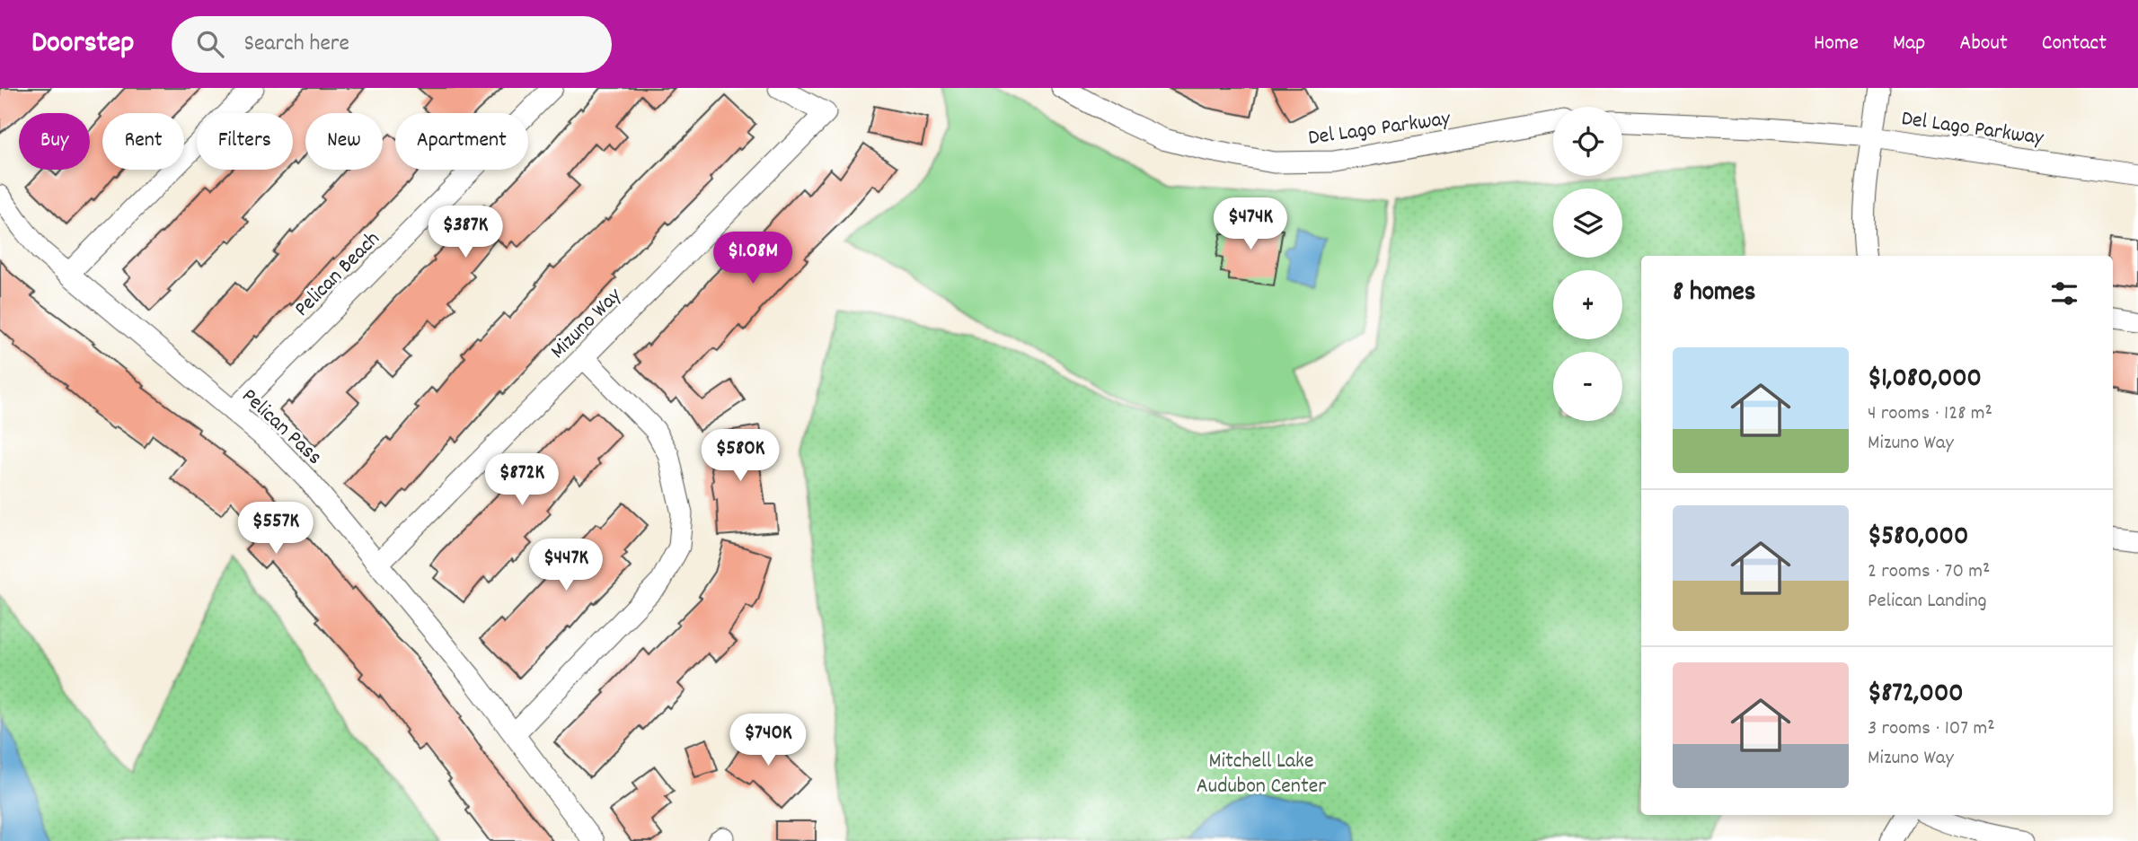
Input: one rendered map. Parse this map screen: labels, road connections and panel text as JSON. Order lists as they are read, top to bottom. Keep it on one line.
{"streets":{"street":["Del Lago Parkway","Pelican Beach","Mizuno Way","Pelican Pass"]},"crossings":[["Pelican Beach","Pelican Pass"],["Mizuno Way","Pelican Pass"]],"parks":["Mitchell Lake Audubon Center"],"page":{"header":"Doorstep","search":"Search here","nav":["Home","Map","About","Contact"],"map_buttons":["+","−"],"chip":["Buy","Rent","Filters","New","Apartment"],"price":["$474K","$387K","$1.08M","$580K","$872K","$557K","$447K","$740K"],"heading":"8 homes","list":[{"name":"$1,080,000","note":"4 rooms · 128 m² · Mizuno Way"},{"name":"$580,000","note":"2 rooms · 70 m² · Pelican Landing"},{"name":"$872,000","note":"3 rooms · 107 m² · Mizuno Way"}]}}
